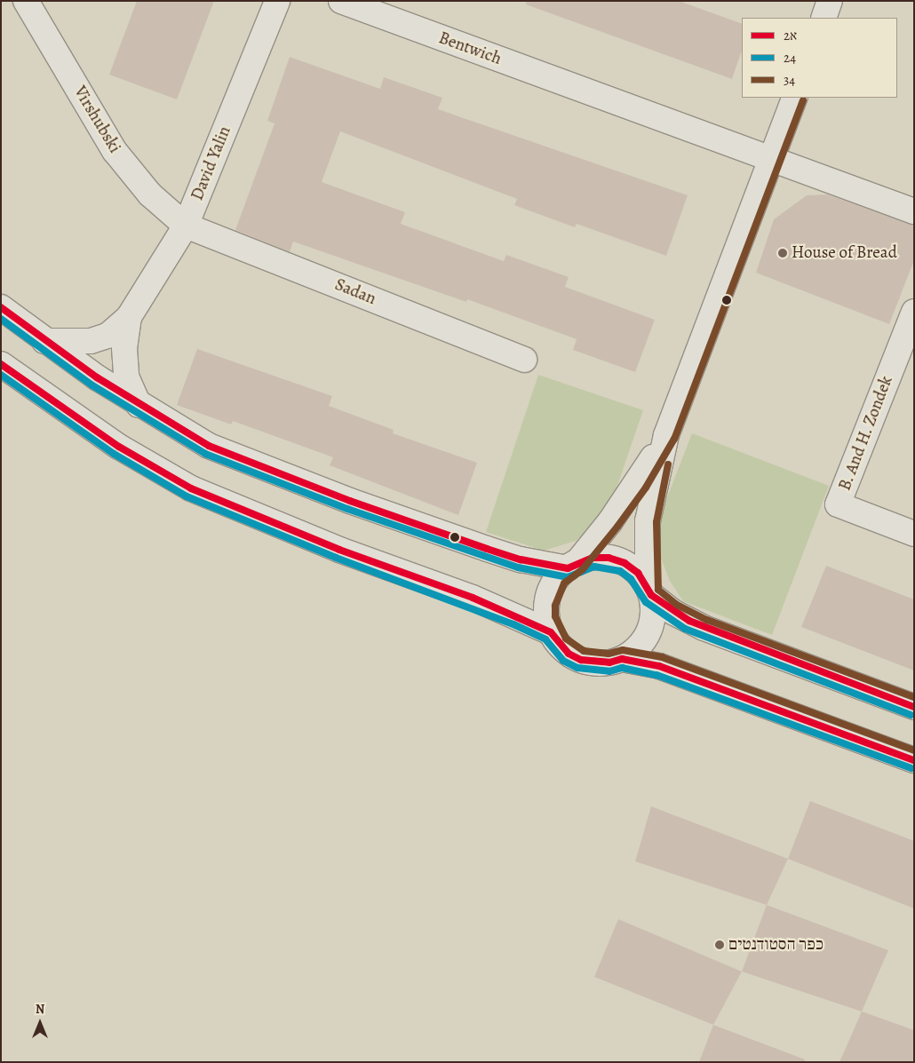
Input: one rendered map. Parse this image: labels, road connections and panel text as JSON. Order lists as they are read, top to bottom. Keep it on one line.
{"streets":{"street":["Bentwich","Virshubski","David Yalin","Sadan","B. And H. Zondek"]},"crossings":[["Virshubski","David Yalin"],["Virshubski","Sadan"],["David Yalin","Sadan"]],"places":["House of Bread","כפר הסטודנטים"],"lines":["transit line 34","transit line 2א","transit line 24"],"legend":["2א","24","34"],"north":"top"}
